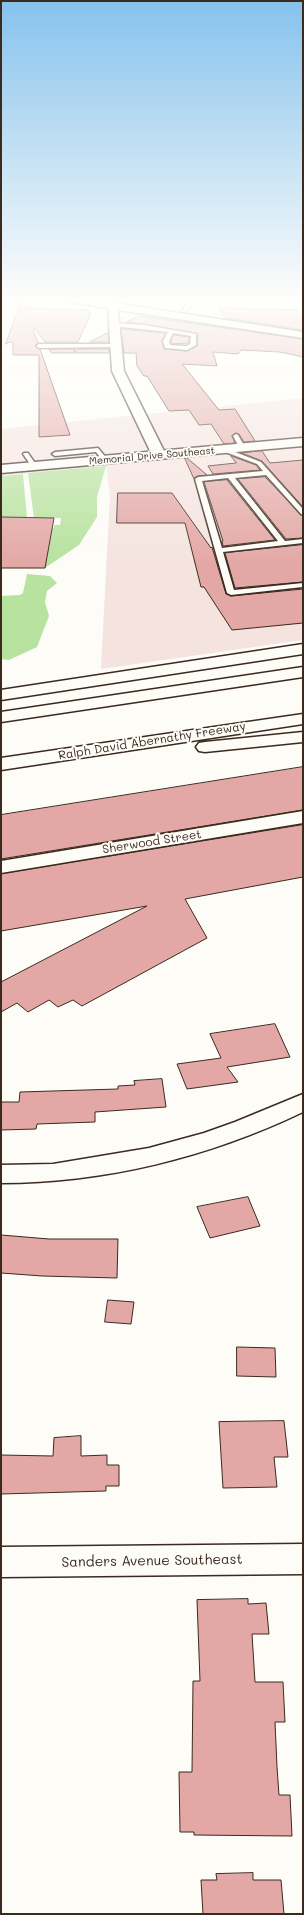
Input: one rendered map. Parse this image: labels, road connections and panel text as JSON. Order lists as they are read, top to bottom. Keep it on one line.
{"streets":{"main road":["Memorial Drive Southeast","Ralph David Abernathy Freeway","Sherwood Street","Sanders Avenue Southeast"]}}
